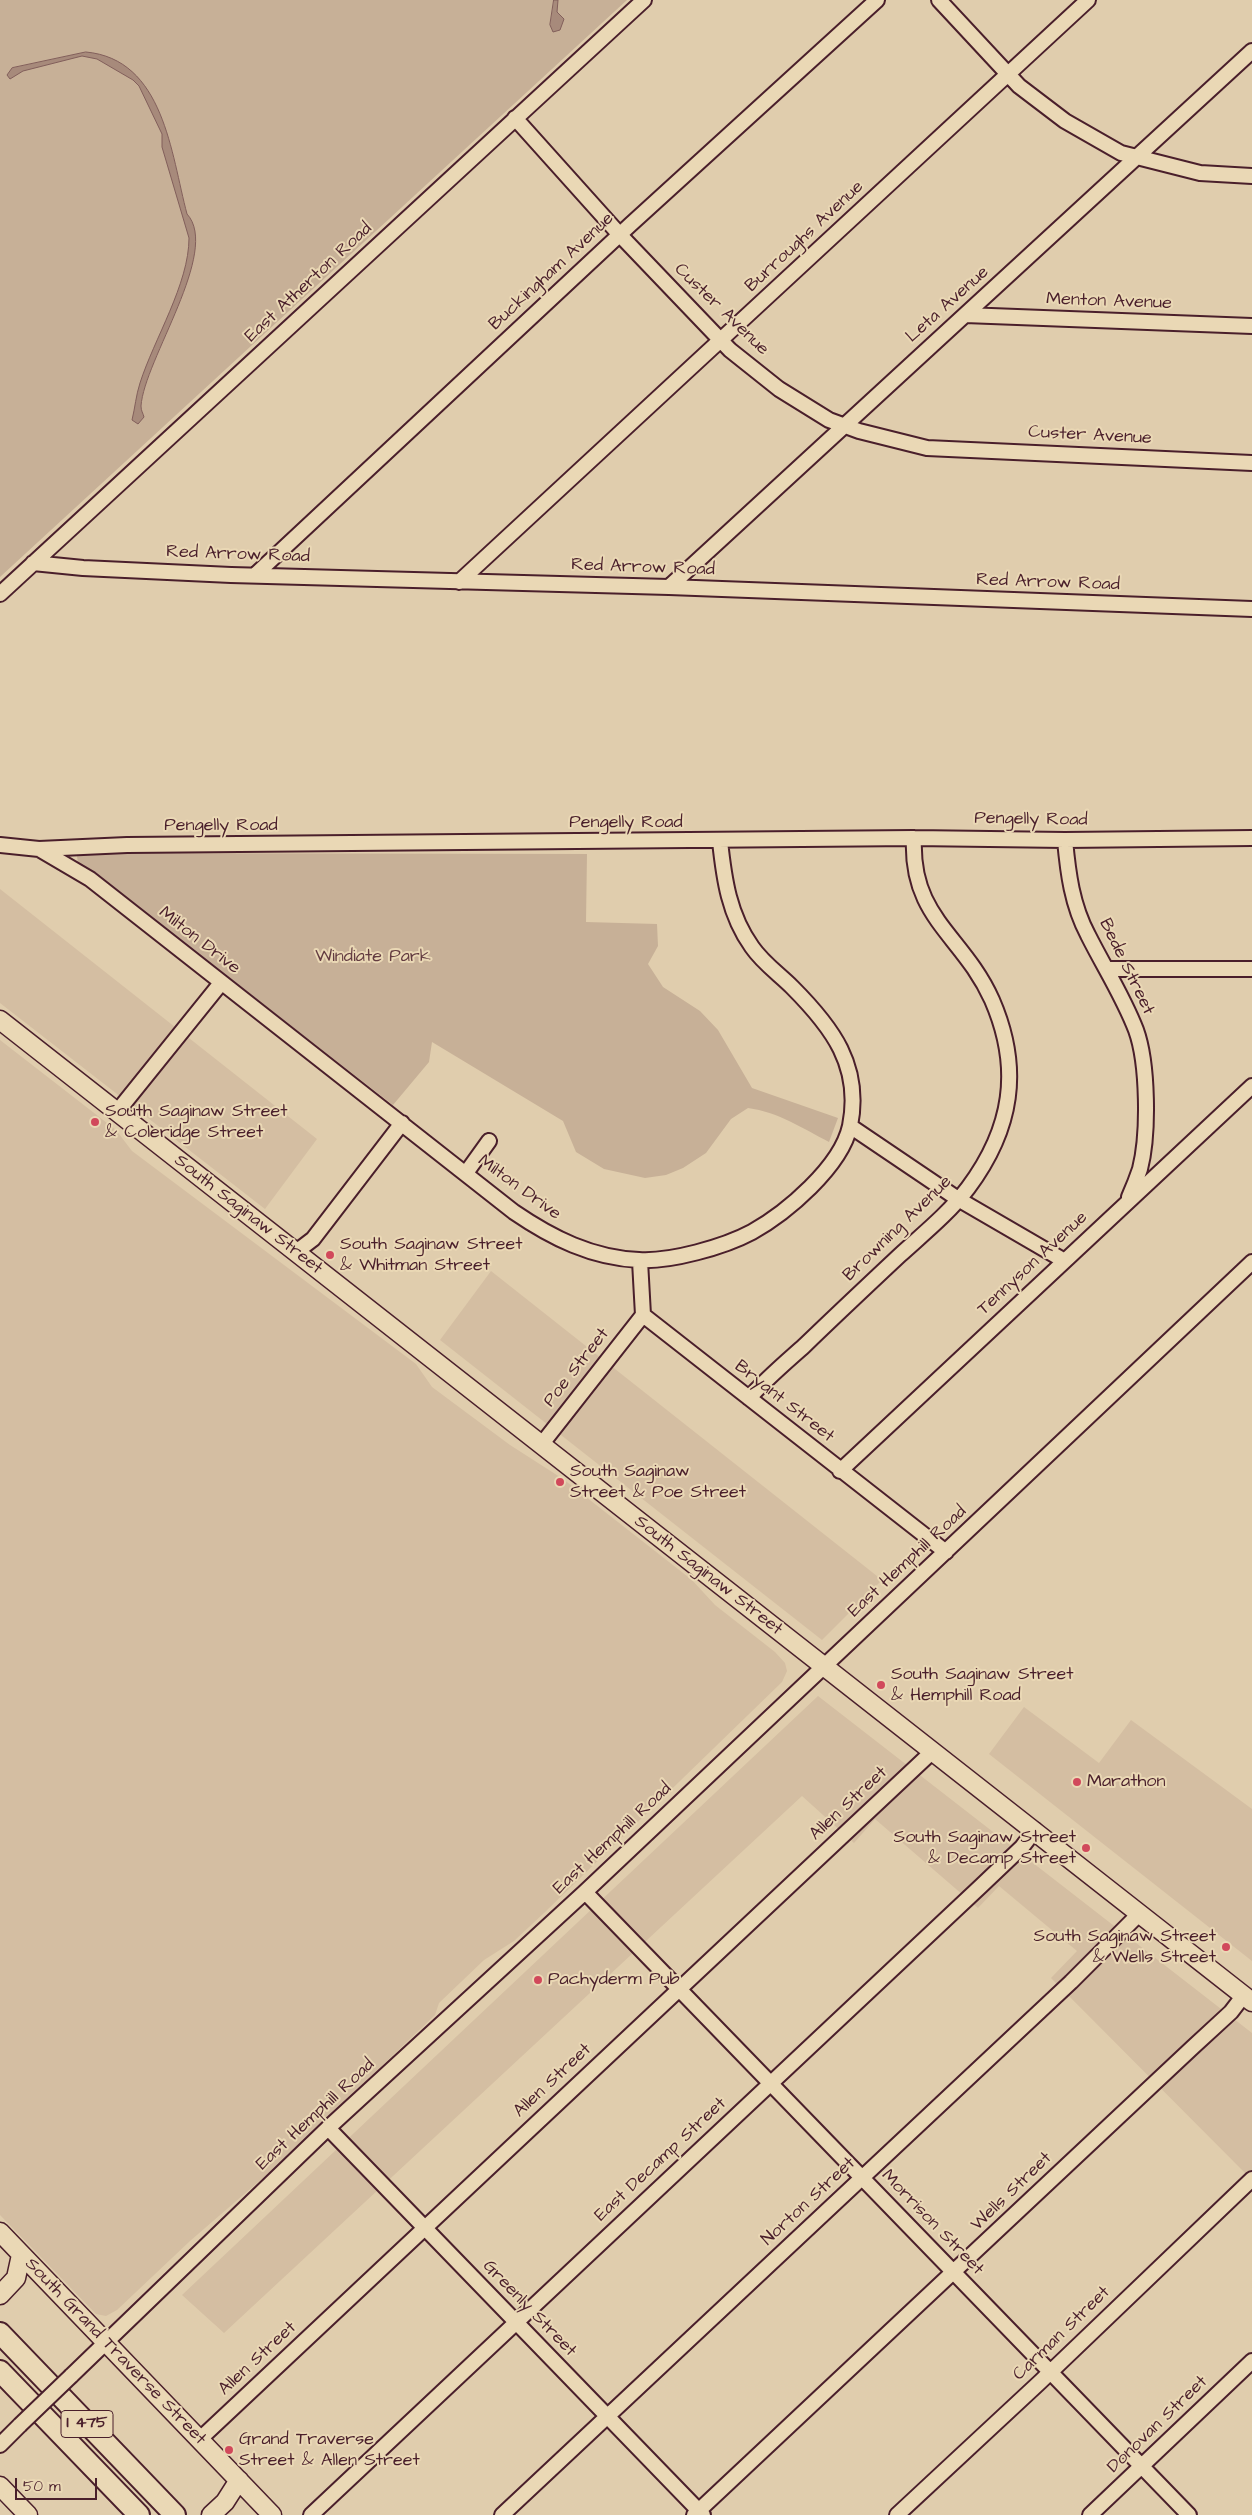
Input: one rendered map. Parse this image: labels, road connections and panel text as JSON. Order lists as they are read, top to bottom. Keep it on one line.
{"streets":{"highway":["I 475"],"main road":["South Saginaw Street","South Grand Traverse Street"],"street":["Burroughs Avenue","Buckingham Avenue","East Atherton Road","Menton Avenue","Leta Avenue","Custer Avenue","Red Arrow Road","Pengelly Road","Milton Drive","Bede Street","Browning Avenue","Tennyson Avenue","Poe Street","Bryant Street","East Hemphill Road","Allen Street","East Decamp Street","Wells Street","Norton Street","Morrison Street","Greenly Street","Carman Street","Donovan Street"]},"crossings":[["Burroughs Avenue","Custer Avenue"],["Burroughs Avenue","Red Arrow Road"],["Buckingham Avenue","Custer Avenue"],["Buckingham Avenue","Red Arrow Road"],["East Atherton Road","Custer Avenue"],["East Atherton Road","Red Arrow Road"],["Menton Avenue","Leta Avenue"],["Leta Avenue","Custer Avenue"],["Leta Avenue","Red Arrow Road"],["Pengelly Road","Milton Drive"],["Pengelly Road","Bede Street"],["Pengelly Road","Browning Avenue"],["Bede Street","Tennyson Avenue"],["South Saginaw Street","Poe Street"],["South Saginaw Street","East Hemphill Road"],["South Saginaw Street","Allen Street"],["South Saginaw Street","East Decamp Street"],["South Saginaw Street","Wells Street"],["South Saginaw Street","Norton Street"],["Browning Avenue","Bryant Street"],["Tennyson Avenue","Bryant Street"],["Poe Street","Bryant Street"],["Bryant Street","East Hemphill Road"],["East Hemphill Road","Morrison Street"],["East Hemphill Road","Greenly Street"],["East Hemphill Road","South Grand Traverse Street"],["Allen Street","Morrison Street"],["Allen Street","Greenly Street"],["Allen Street","South Grand Traverse Street"],["East Decamp Street","Morrison Street"],["East Decamp Street","Greenly Street"],["Wells Street","Morrison Street"],["Wells Street","Greenly Street"],["Norton Street","Morrison Street"],["Norton Street","Greenly Street"],["Morrison Street","Carman Street"],["Morrison Street","Donovan Street"]],"parks":["Windiate Park"],"places":["South Saginaw Street & Coleridge Street","South Saginaw Street & Whitman Street","South Saginaw Street & Poe Street","South Saginaw Street & Hemphill Road","Marathon","South Saginaw Street & Decamp Street","South Saginaw Street & Wells Street","Pachyderm Pub","Grand Traverse Street & Allen Street"],"scale_bar":"50 m"}
